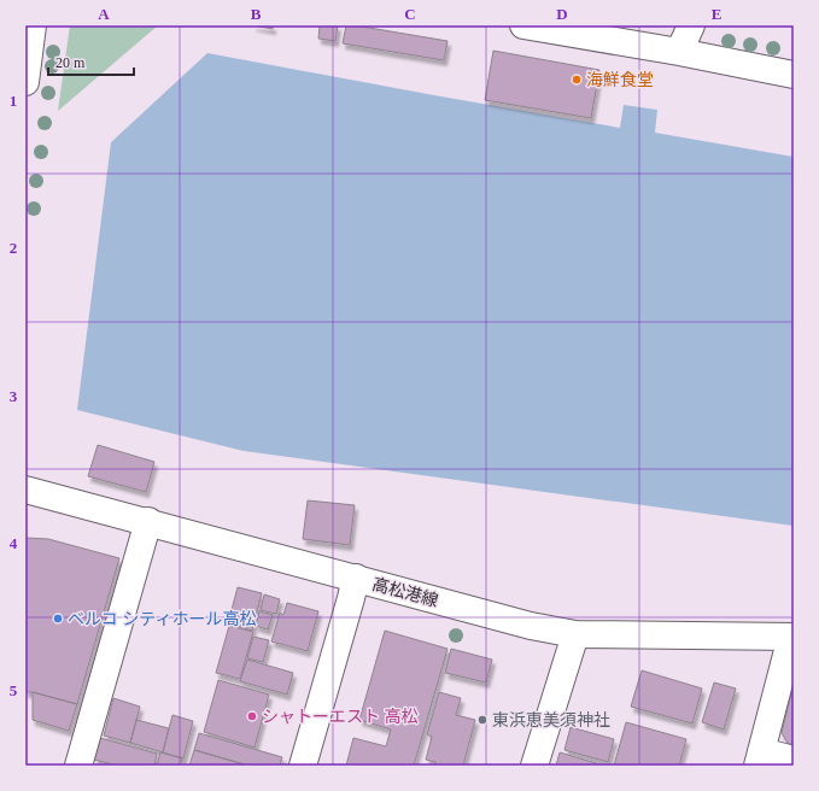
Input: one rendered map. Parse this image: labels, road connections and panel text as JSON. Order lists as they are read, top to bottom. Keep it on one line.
{"streets":{"street":["高松港線"]},"places":["海鮮食堂","ベルコ シティホール高松","シャトーエスト 高松","東浜恵美須神社"],"scale_bar":"20 m","grid":{"columns":["A","B","C","D","E"],"rows":["1","2","3","4","5"]}}
